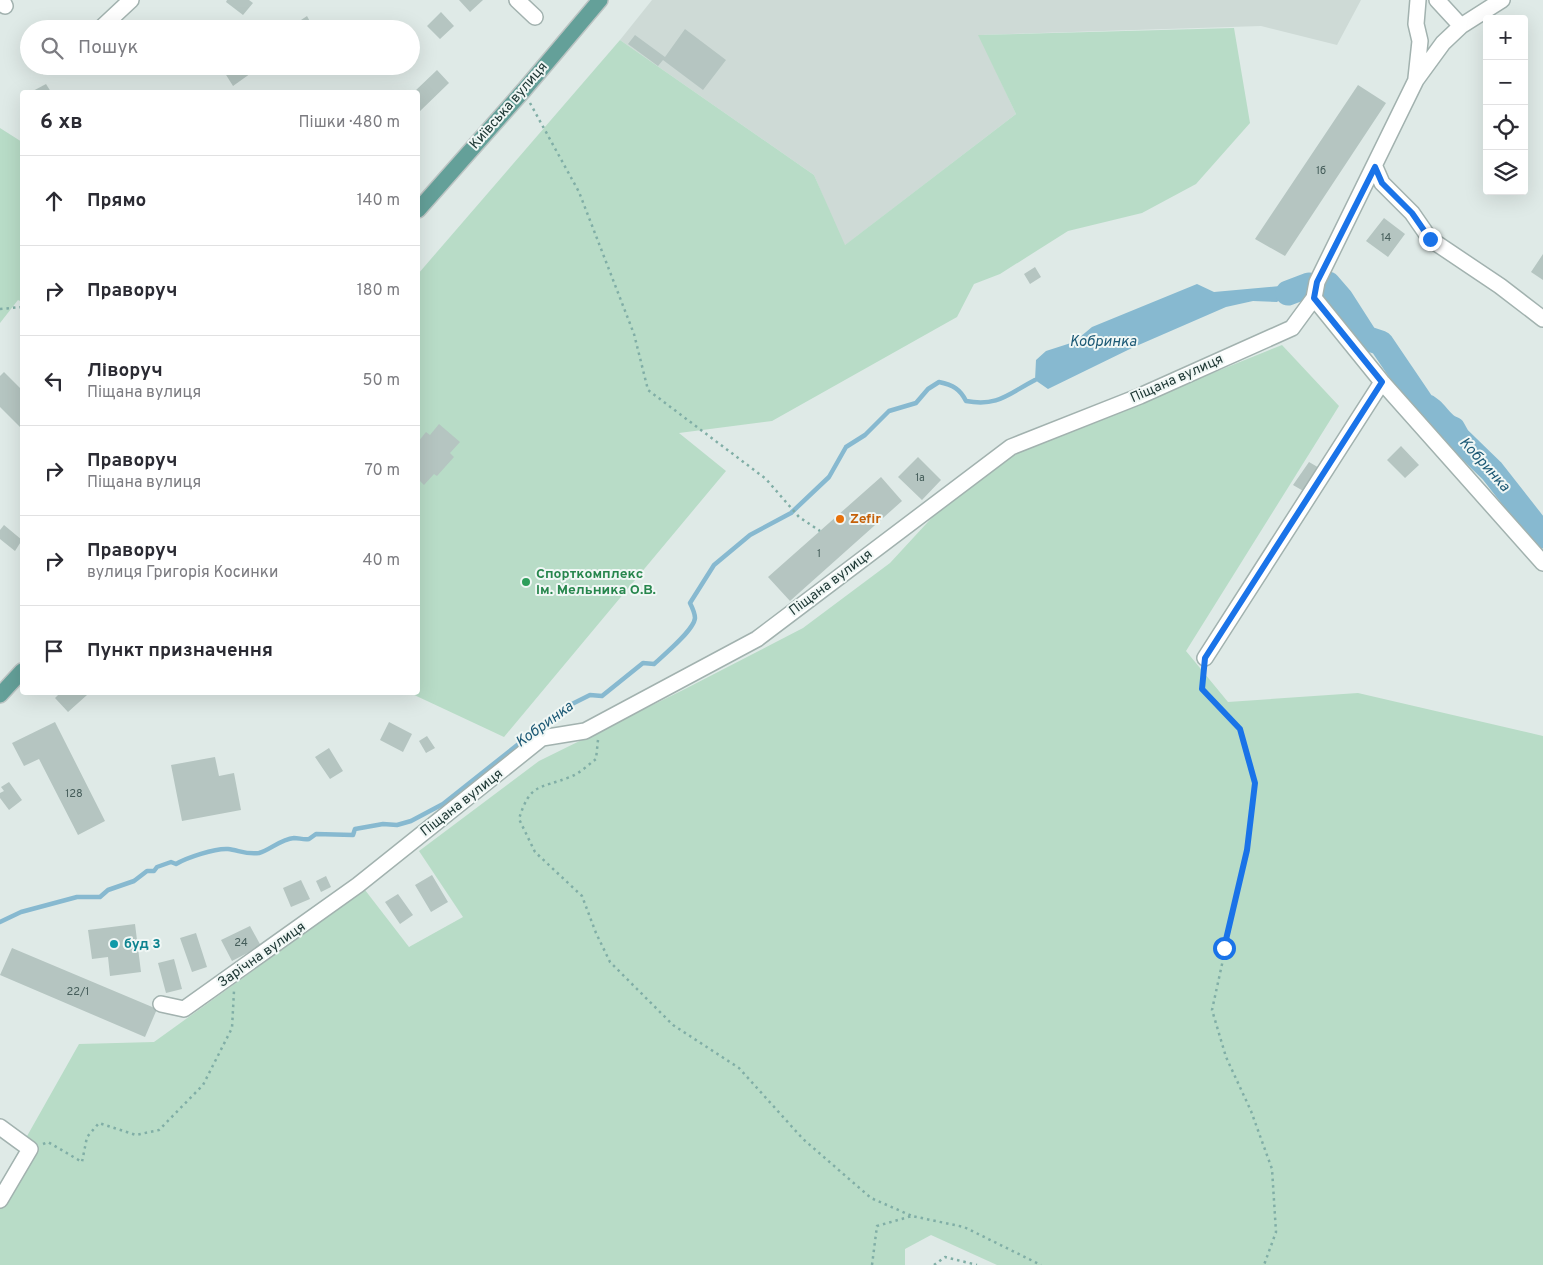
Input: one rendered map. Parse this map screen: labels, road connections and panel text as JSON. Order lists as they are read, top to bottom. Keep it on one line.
{"streets":{"main road":["Київська вулиця"],"street":["Піщана вулиця","Зарічна вулиця"]},"crossings":[["Піщана вулиця","Зарічна вулиця"]],"water":["Кобринка"],"places":["Zefir","Спорткомплекс ім. Мельника О.В.","буд 3"],"house_numbers":["1б","14","1а","1","128","24","22/1"],"page":{"map_buttons":["+","−"],"search":"Пошук","heading":["6 хв","Пішки · 480 m"],"list":[["Прямо","140 m"],["Праворуч","180 m"],["Ліворуч","Піщана вулиця","50 m"],["Праворуч","Піщана вулиця","70 m"],["Праворуч","вулиця Григорія Косинки","40 m"],"Пункт призначення"]}}
